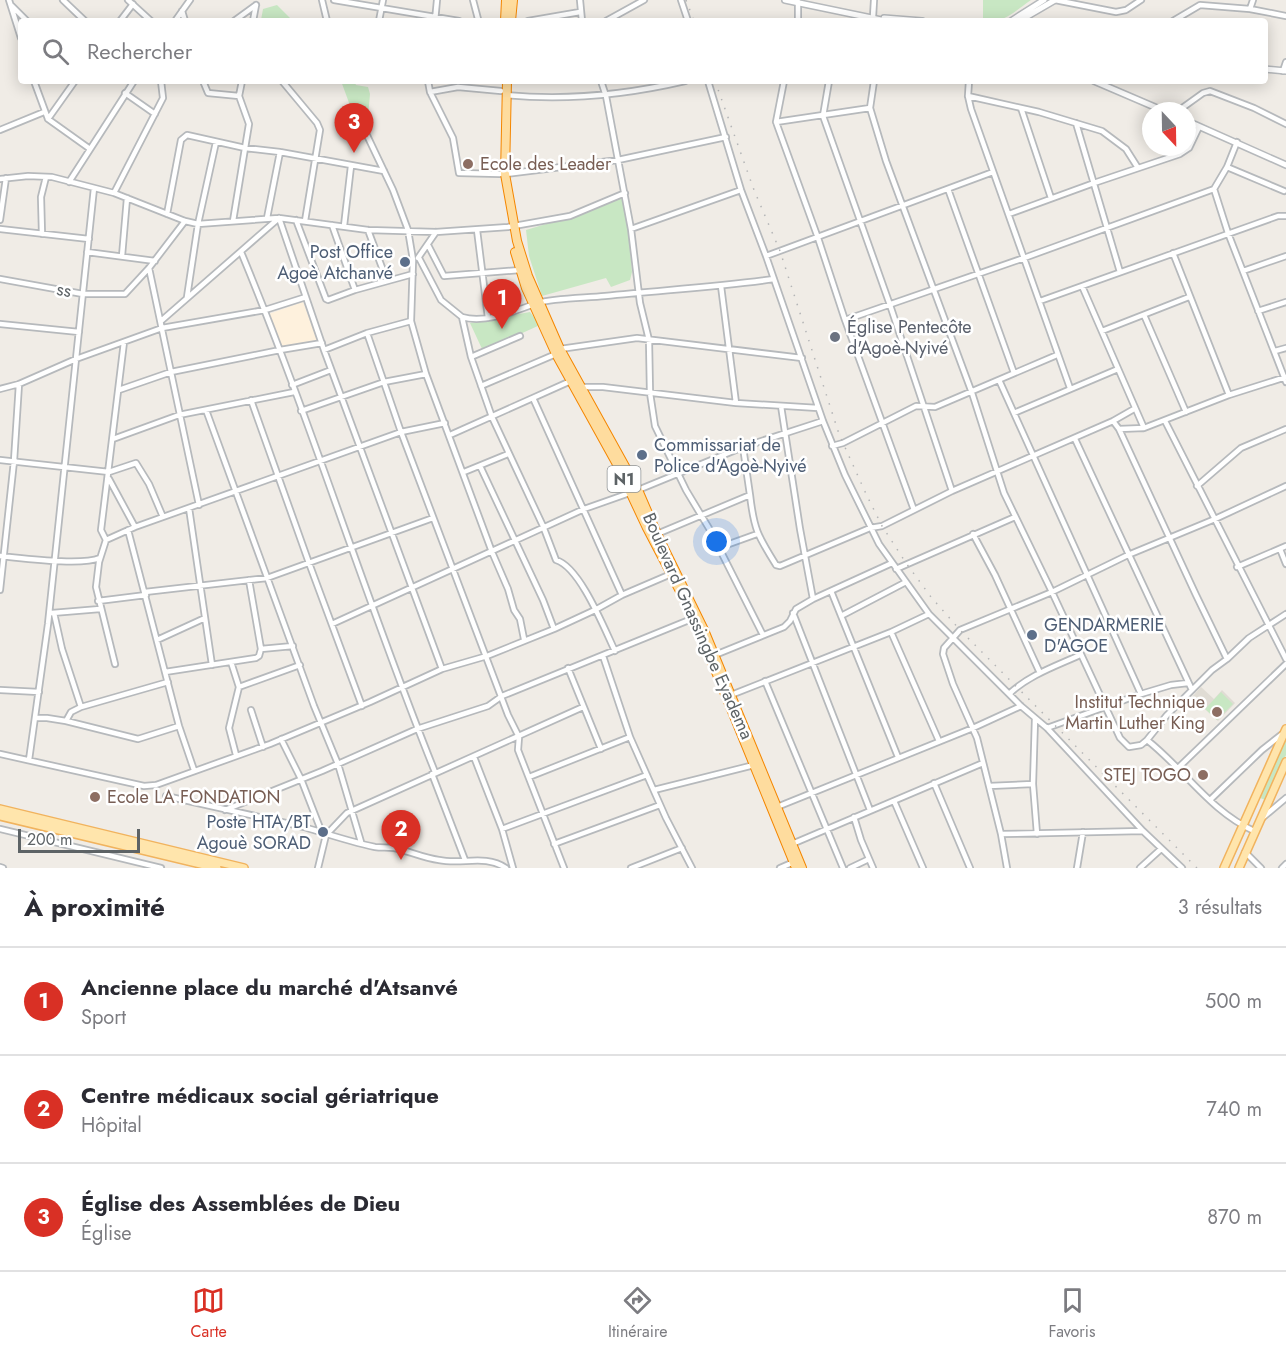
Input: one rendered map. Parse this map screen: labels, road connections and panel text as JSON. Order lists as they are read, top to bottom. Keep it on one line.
{"streets":{"highway":["N1","Boulevard Gnassingbe Eyadema"],"street":["ss"]},"places":["Ecole des Leader","Post Office Agoè Atchanvé","Église Pentecôte d'Agoè-Nyivé","Commissariat de Police d'Agoè-Nyivé","GENDARMERIE D'AGOE","Institut Technique Martin Luther King","STEJ TOGO","Ecole LA FONDATION","Poste HTA/BT Agouè SORAD"],"scale_bar":"200 m","north":"bottom","page":{"search":"Rechercher","pins":["3","1","2"],"scale":"200 m","heading":["À proximité","3 résultats"],"list":[{"mark":"1","name":"Ancienne place du marché d'Atsanvé","note":"Sport","value":"500 m"},{"mark":"2","name":"Centre médicaux social gériatrique","note":"Hôpital","value":"740 m"},{"mark":"3","name":"Église des Assemblées de Dieu","note":"Église","value":"870 m"}],"nav":["Carte","Itinéraire","Favoris"]}}
